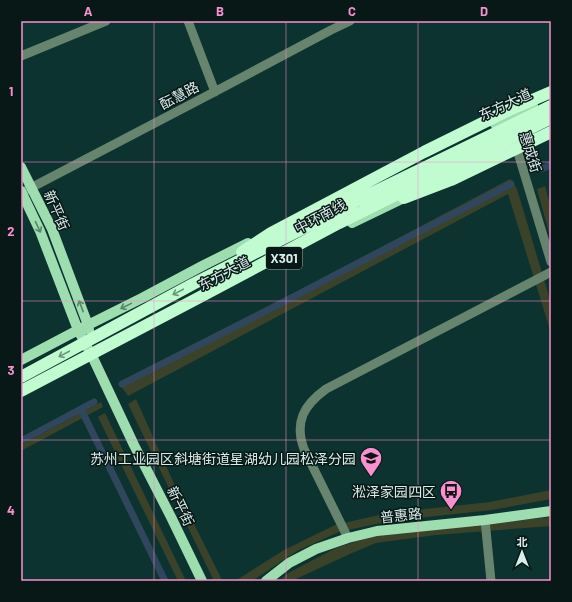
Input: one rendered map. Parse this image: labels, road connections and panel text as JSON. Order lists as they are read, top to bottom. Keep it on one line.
{"streets":{"highway":["中环南线"],"main road":["东方大道","新平街","X301","普惠路"],"street":["酝慧路","惠成街"]},"crossings":[["酝慧路","新平街"],["东方大道","惠成街"],["东方大道","新平街"]],"places":{"school or university":["苏州工业园区斜塘街道星湖幼儿园松泽分园"],"bus stop":["淞泽家园四区"]},"north":"top","grid":{"columns":["A","B","C","D"],"rows":["1","2","3","4"]}}
